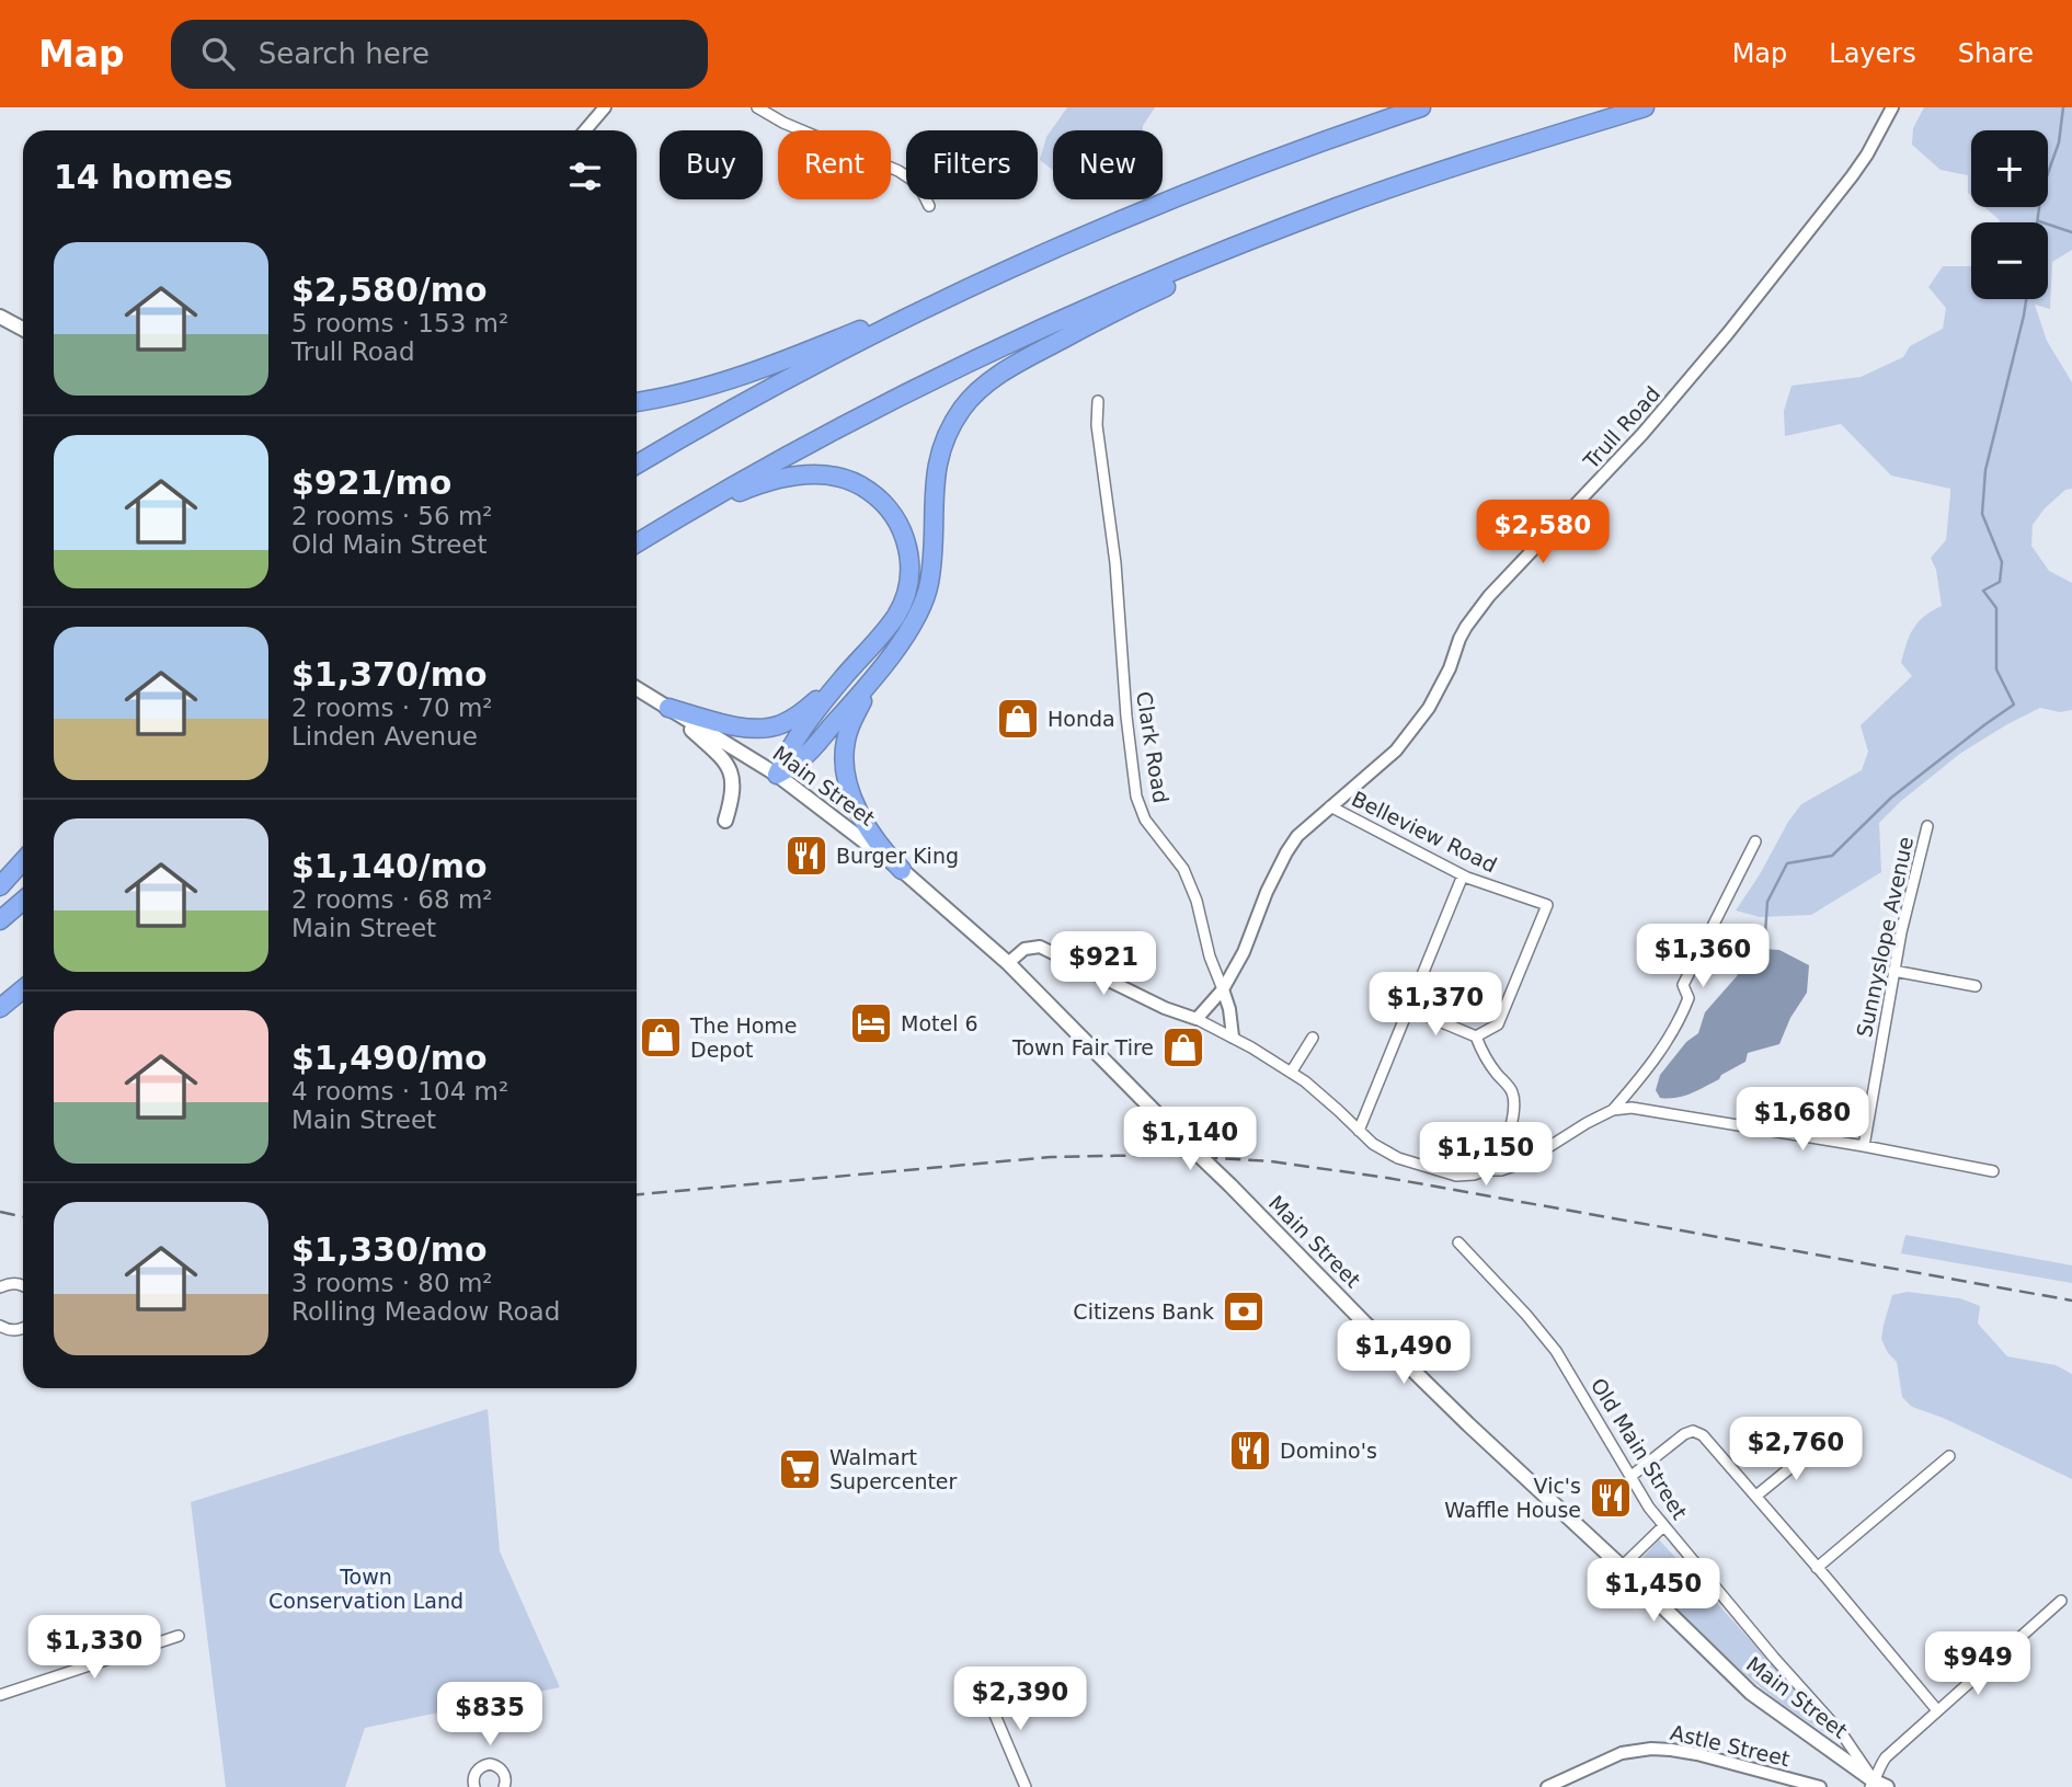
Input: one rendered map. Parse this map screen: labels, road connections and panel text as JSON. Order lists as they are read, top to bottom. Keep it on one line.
{"streets":{"main road":["Main Street"],"street":["Trull Road","Clark Road","Belleview Road","Sunnyslope Avenue","Old Main Street","Astle Street"]},"crossings":[["Trull Road","Clark Road"],["Trull Road","Belleview Road"],["Main Street","Old Main Street"]],"parks":["Town Conservation Land"],"places":{"shop":["Honda","The Home Depot","Town Fair Tire"],"restaurant":["Burger King","Domino's","Vic's Waffle House"],"hotel":["Motel 6"],"bank":["Citizens Bank"],"supermarket":["Walmart Supercenter"]},"page":{"header":"Map","search":"Search here","nav":["Map","Layers","Share"],"map_buttons":["+","−"],"chip":["Buy","Rent","Filters","New"],"heading":"14 homes","list":[{"name":"$2,580/mo","note":"5 rooms · 153 m² · Trull Road"},{"name":"$921/mo","note":"2 rooms · 56 m² · Old Main Street"},{"name":"$1,370/mo","note":"2 rooms · 70 m² · Linden Avenue"},{"name":"$1,140/mo","note":"2 rooms · 68 m² · Main Street"},{"name":"$1,490/mo","note":"4 rooms · 104 m² · Main Street"},{"name":"$1,330/mo","note":"3 rooms · 80 m² · Rolling Meadow Road"}],"price":["$2,580","$1,360","$921","$1,370","$1,680","$1,140","$1,150","$1,490","$2,760","$1,450","$1,330","$949","$2,390","$835"]}}
